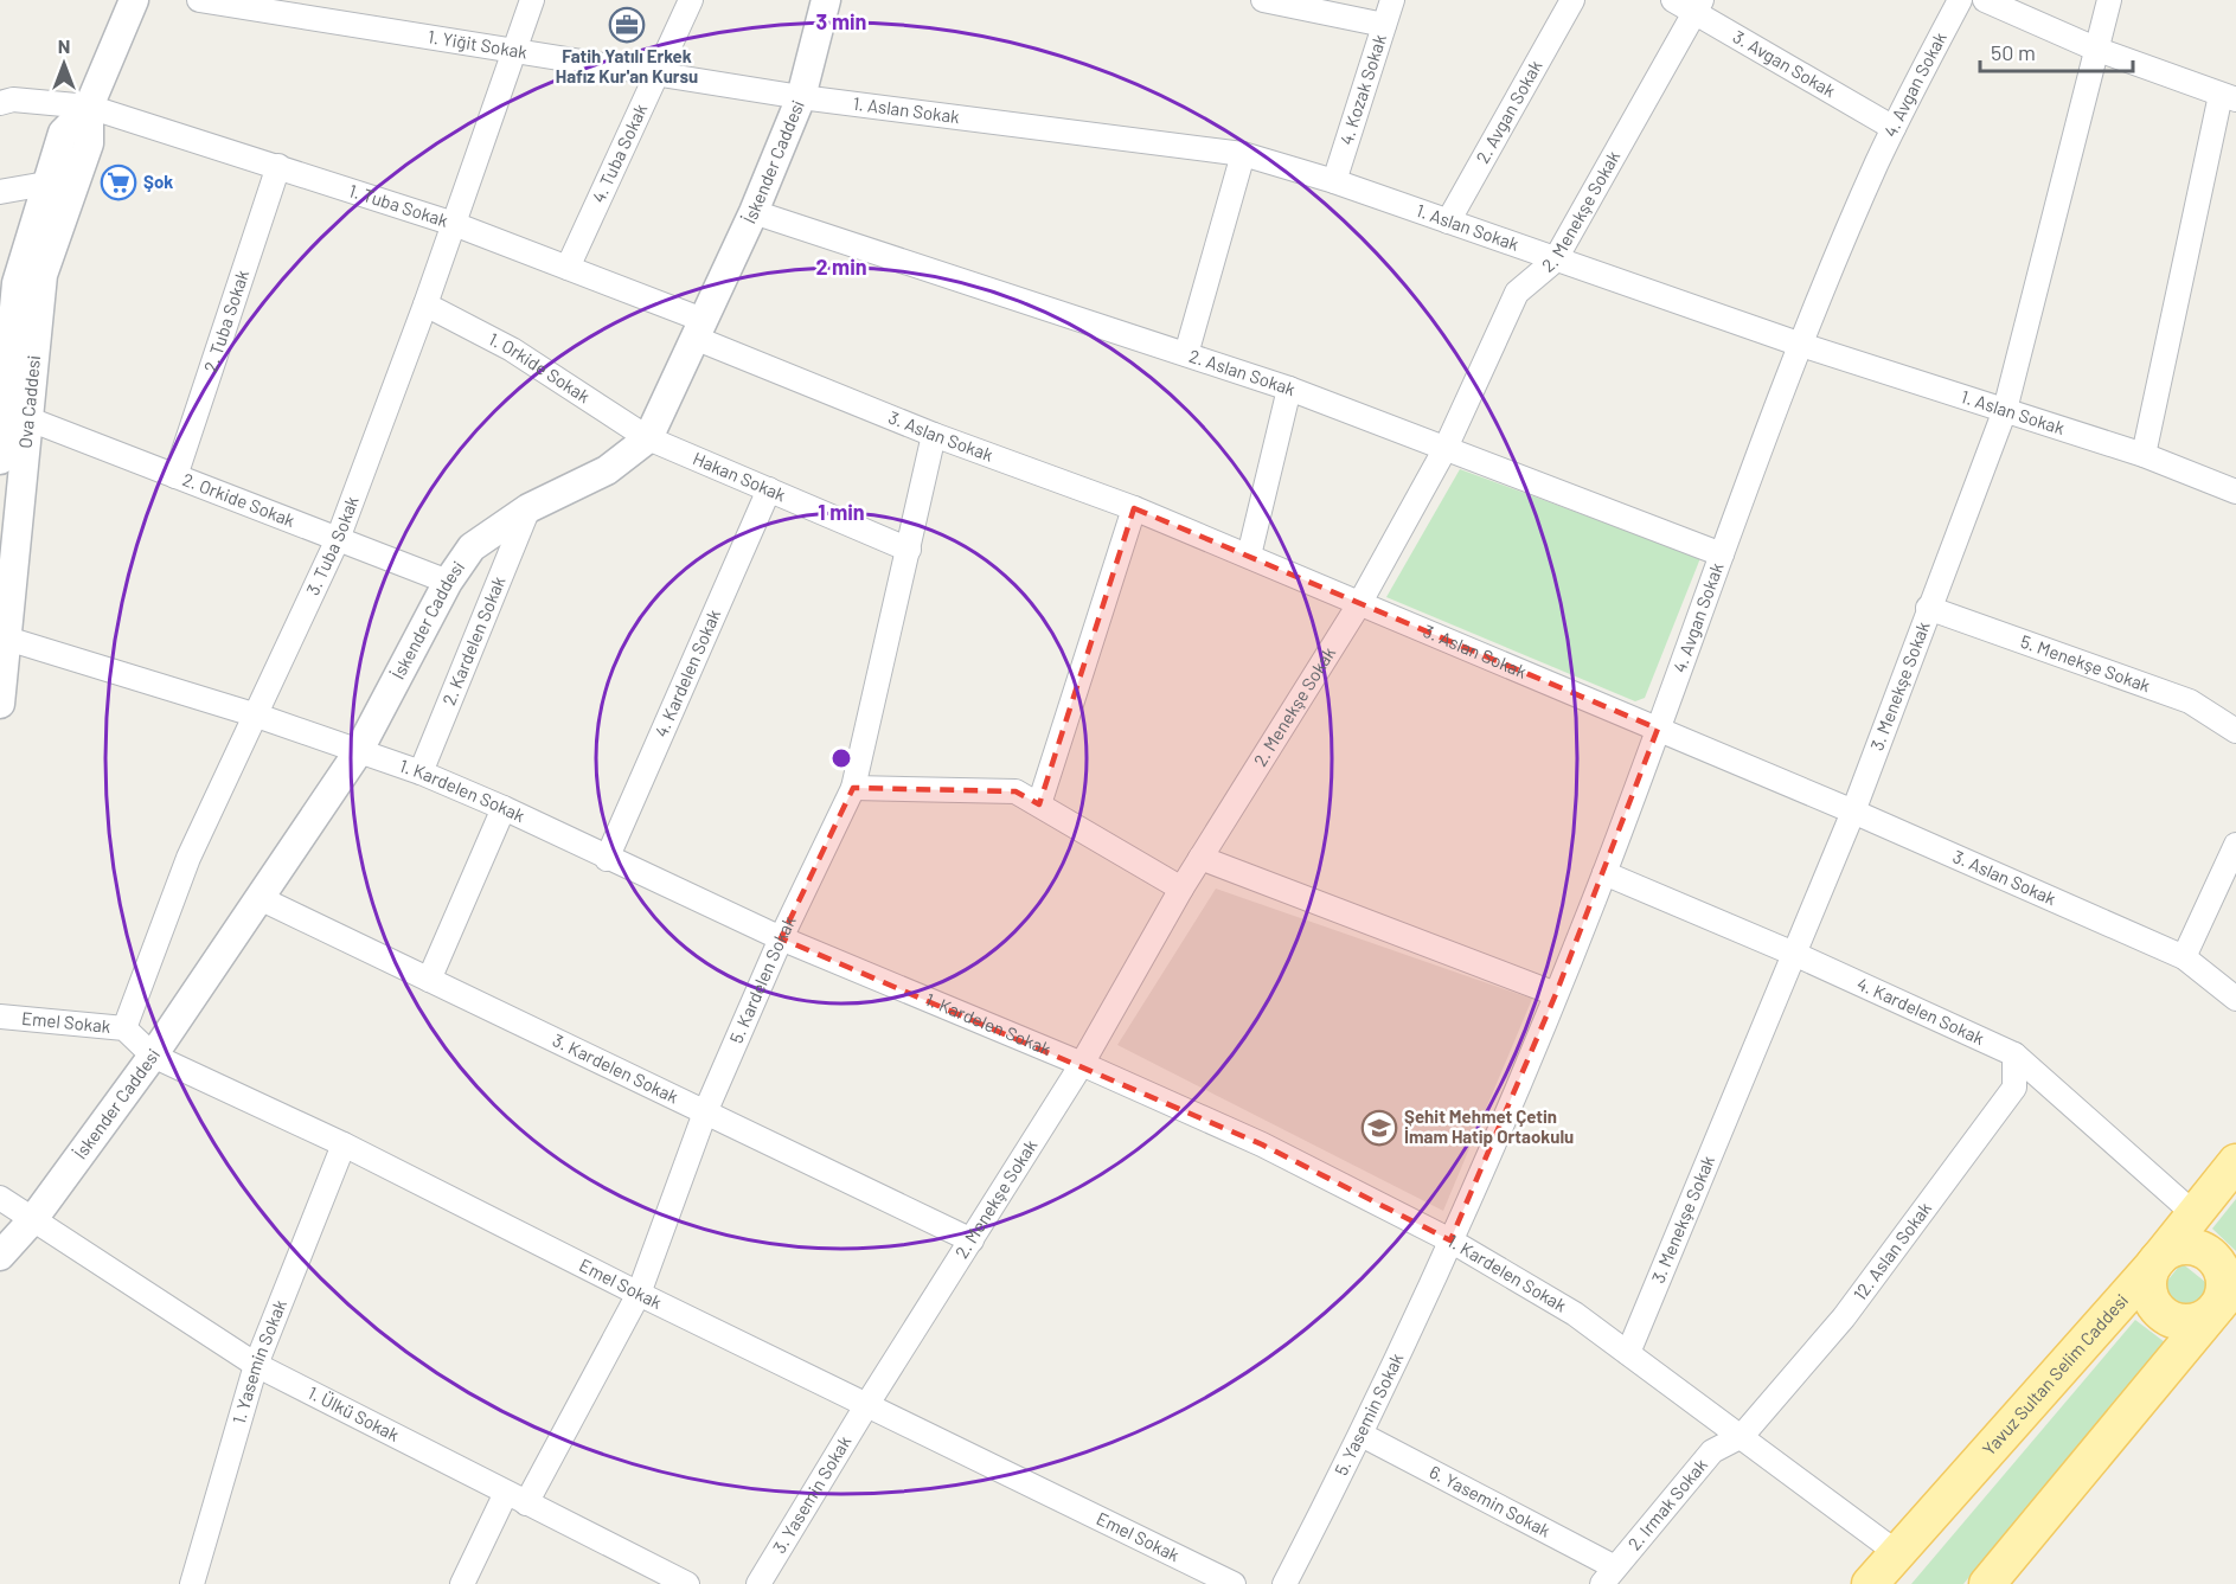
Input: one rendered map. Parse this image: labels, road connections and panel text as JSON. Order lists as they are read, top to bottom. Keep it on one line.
{"streets":{"main road":["Yavuz Sultan Selim Caddesi"],"street":["1. Yiğit Sokak","3. Avgan Sokak","4. Avgan Sokak","4. Kozak Sokak","1. Aslan Sokak","2. Avgan Sokak","4. Tuba Sokak","İskender Caddesi","1. Tuba Sokak","2. Menekşe Sokak","2. Tuba Sokak","1. Orkide Sokak","2. Aslan Sokak","Ova Caddesi","3. Aslan Sokak","Hakan Sokak","2. Orkide Sokak","3. Tuba Sokak","2. Kardelen Sokak","5. Menekşe Sokak","4. Kardelen Sokak","3. Menekşe Sokak","1. Kardelen Sokak","5. Kardelen Sokak","Emel Sokak","3. Kardelen Sokak","12. Aslan Sokak","1. Yasemin Sokak","1. Ülkü Sokak","5. Yasemin Sokak","3. Yasemin Sokak","6. Yasemin Sokak","2. Irmak Sokak"]},"crossings":[["1. Yiğit Sokak","1. Aslan Sokak"],["1. Yiğit Sokak","4. Tuba Sokak"],["1. Yiğit Sokak","İskender Caddesi"],["1. Yiğit Sokak","3. Tuba Sokak"],["3. Avgan Sokak","4. Avgan Sokak"],["3. Avgan Sokak","2. Menekşe Sokak"],["4. Avgan Sokak","1. Aslan Sokak"],["4. Avgan Sokak","2. Aslan Sokak"],["4. Avgan Sokak","3. Aslan Sokak"],["4. Avgan Sokak","4. Kardelen Sokak"],["4. Avgan Sokak","1. Kardelen Sokak"],["4. Avgan Sokak","5. Yasemin Sokak"],["4. Kozak Sokak","1. Aslan Sokak"],["1. Aslan Sokak","2. Avgan Sokak"],["1. Aslan Sokak","İskender Caddesi"],["1. Aslan Sokak","2. Menekşe Sokak"],["1. Aslan Sokak","3. Menekşe Sokak"],["4. Tuba Sokak","1. Tuba Sokak"],["İskender Caddesi","1. Tuba Sokak"],["İskender Caddesi","1. Orkide Sokak"],["İskender Caddesi","2. Aslan Sokak"],["İskender Caddesi","3. Aslan Sokak"],["İskender Caddesi","Hakan Sokak"],["İskender Caddesi","2. Orkide Sokak"],["İskender Caddesi","2. Kardelen Sokak"],["İskender Caddesi","1. Kardelen Sokak"],["İskender Caddesi","Emel Sokak"],["İskender Caddesi","3. Kardelen Sokak"],["İskender Caddesi","1. Ülkü Sokak"],["1. Tuba Sokak","2. Tuba Sokak"],["1. Tuba Sokak","Ova Caddesi"],["1. Tuba Sokak","3. Aslan Sokak"],["1. Tuba Sokak","3. Tuba Sokak"],["2. Menekşe Sokak","2. Aslan Sokak"],["2. Menekşe Sokak","3. Aslan Sokak"],["2. Menekşe Sokak","1. Kardelen Sokak"],["2. Menekşe Sokak","Emel Sokak"],["2. Menekşe Sokak","3. Kardelen Sokak"],["2. Menekşe Sokak","3. Yasemin Sokak"],["2. Tuba Sokak","2. Orkide Sokak"],["1. Orkide Sokak","Hakan Sokak"],["1. Orkide Sokak","3. Tuba Sokak"],["Ova Caddesi","2. Orkide Sokak"],["Ova Caddesi","1. Kardelen Sokak"],["3. Aslan Sokak","3. Menekşe Sokak"],["3. Aslan Sokak","5. Kardelen Sokak"],["Hakan Sokak","4. Kardelen Sokak"],["Hakan Sokak","5. Kardelen Sokak"],["2. Orkide Sokak","3. Tuba Sokak"],["3. Tuba Sokak","1. Kardelen Sokak"],["3. Tuba Sokak","Emel Sokak"],["2. Kardelen Sokak","1. Kardelen Sokak"],["5. Menekşe Sokak","3. Menekşe Sokak"],["4. Kardelen Sokak","3. Menekşe Sokak"],["4. Kardelen Sokak","1. Kardelen Sokak"],["4. Kardelen Sokak","12. Aslan Sokak"],["4. Kardelen Sokak","Yavuz Sultan Selim Caddesi"],["3. Menekşe Sokak","1. Kardelen Sokak"],["1. Kardelen Sokak","5. Kardelen Sokak"],["1. Kardelen Sokak","12. Aslan Sokak"],["1. Kardelen Sokak","Yavuz Sultan Selim Caddesi"],["1. Kardelen Sokak","5. Yasemin Sokak"],["1. Kardelen Sokak","2. Irmak Sokak"],["5. Kardelen Sokak","Emel Sokak"],["5. Kardelen Sokak","3. Kardelen Sokak"],["5. Kardelen Sokak","1. Ülkü Sokak"],["Emel Sokak","1. Yasemin Sokak"],["Emel Sokak","3. Yasemin Sokak"],["12. Aslan Sokak","2. Irmak Sokak"],["1. Yasemin Sokak","1. Ülkü Sokak"],["5. Yasemin Sokak","6. Yasemin Sokak"],["6. Yasemin Sokak","2. Irmak Sokak"]],"places":{"office":["Fatih Yatılı Erkek Hafız Kur'an Kursu"],"supermarket":["Şok"],"school or university":["Şehit Mehmet Çetin İmam Hatip Ortaokulu"]},"scale_bar":"50 m","north":"top","rings":["3 min","2 min","1 min"]}
